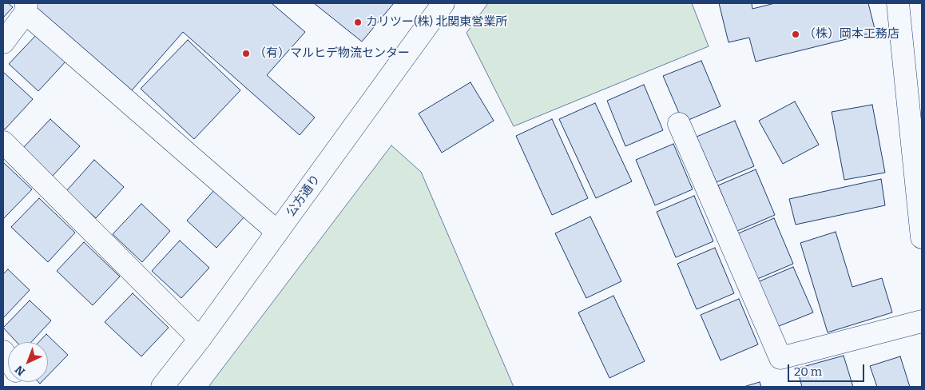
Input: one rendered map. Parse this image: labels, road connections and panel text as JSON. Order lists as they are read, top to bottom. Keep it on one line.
{"streets":{"street":["公方通り"]},"places":["カリツー(株) 北関東営業所","（株）岡本工務店","（有）マルヒデ物流センター"],"scale_bar":"20 m","north":"bottom left"}
